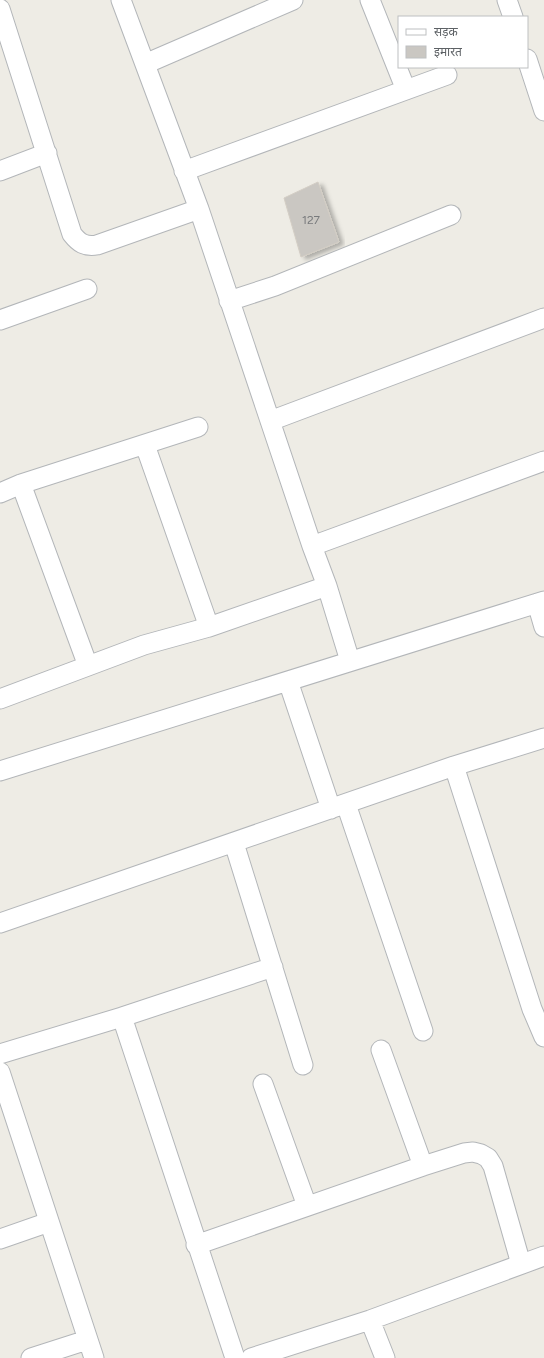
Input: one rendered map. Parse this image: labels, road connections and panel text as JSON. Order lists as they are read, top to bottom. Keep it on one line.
{"house_numbers":["127"],"legend":["सड़क","इमारत"]}
